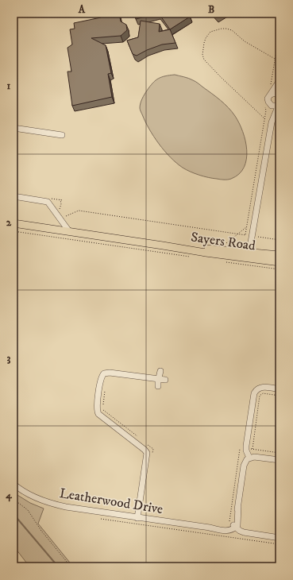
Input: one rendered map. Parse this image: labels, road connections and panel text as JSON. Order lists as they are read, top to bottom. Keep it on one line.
{"streets":{"main road":["Sayers Road"],"street":["Leatherwood Drive"]},"grid":{"columns":["A","B"],"rows":["1","2","3","4"]}}
